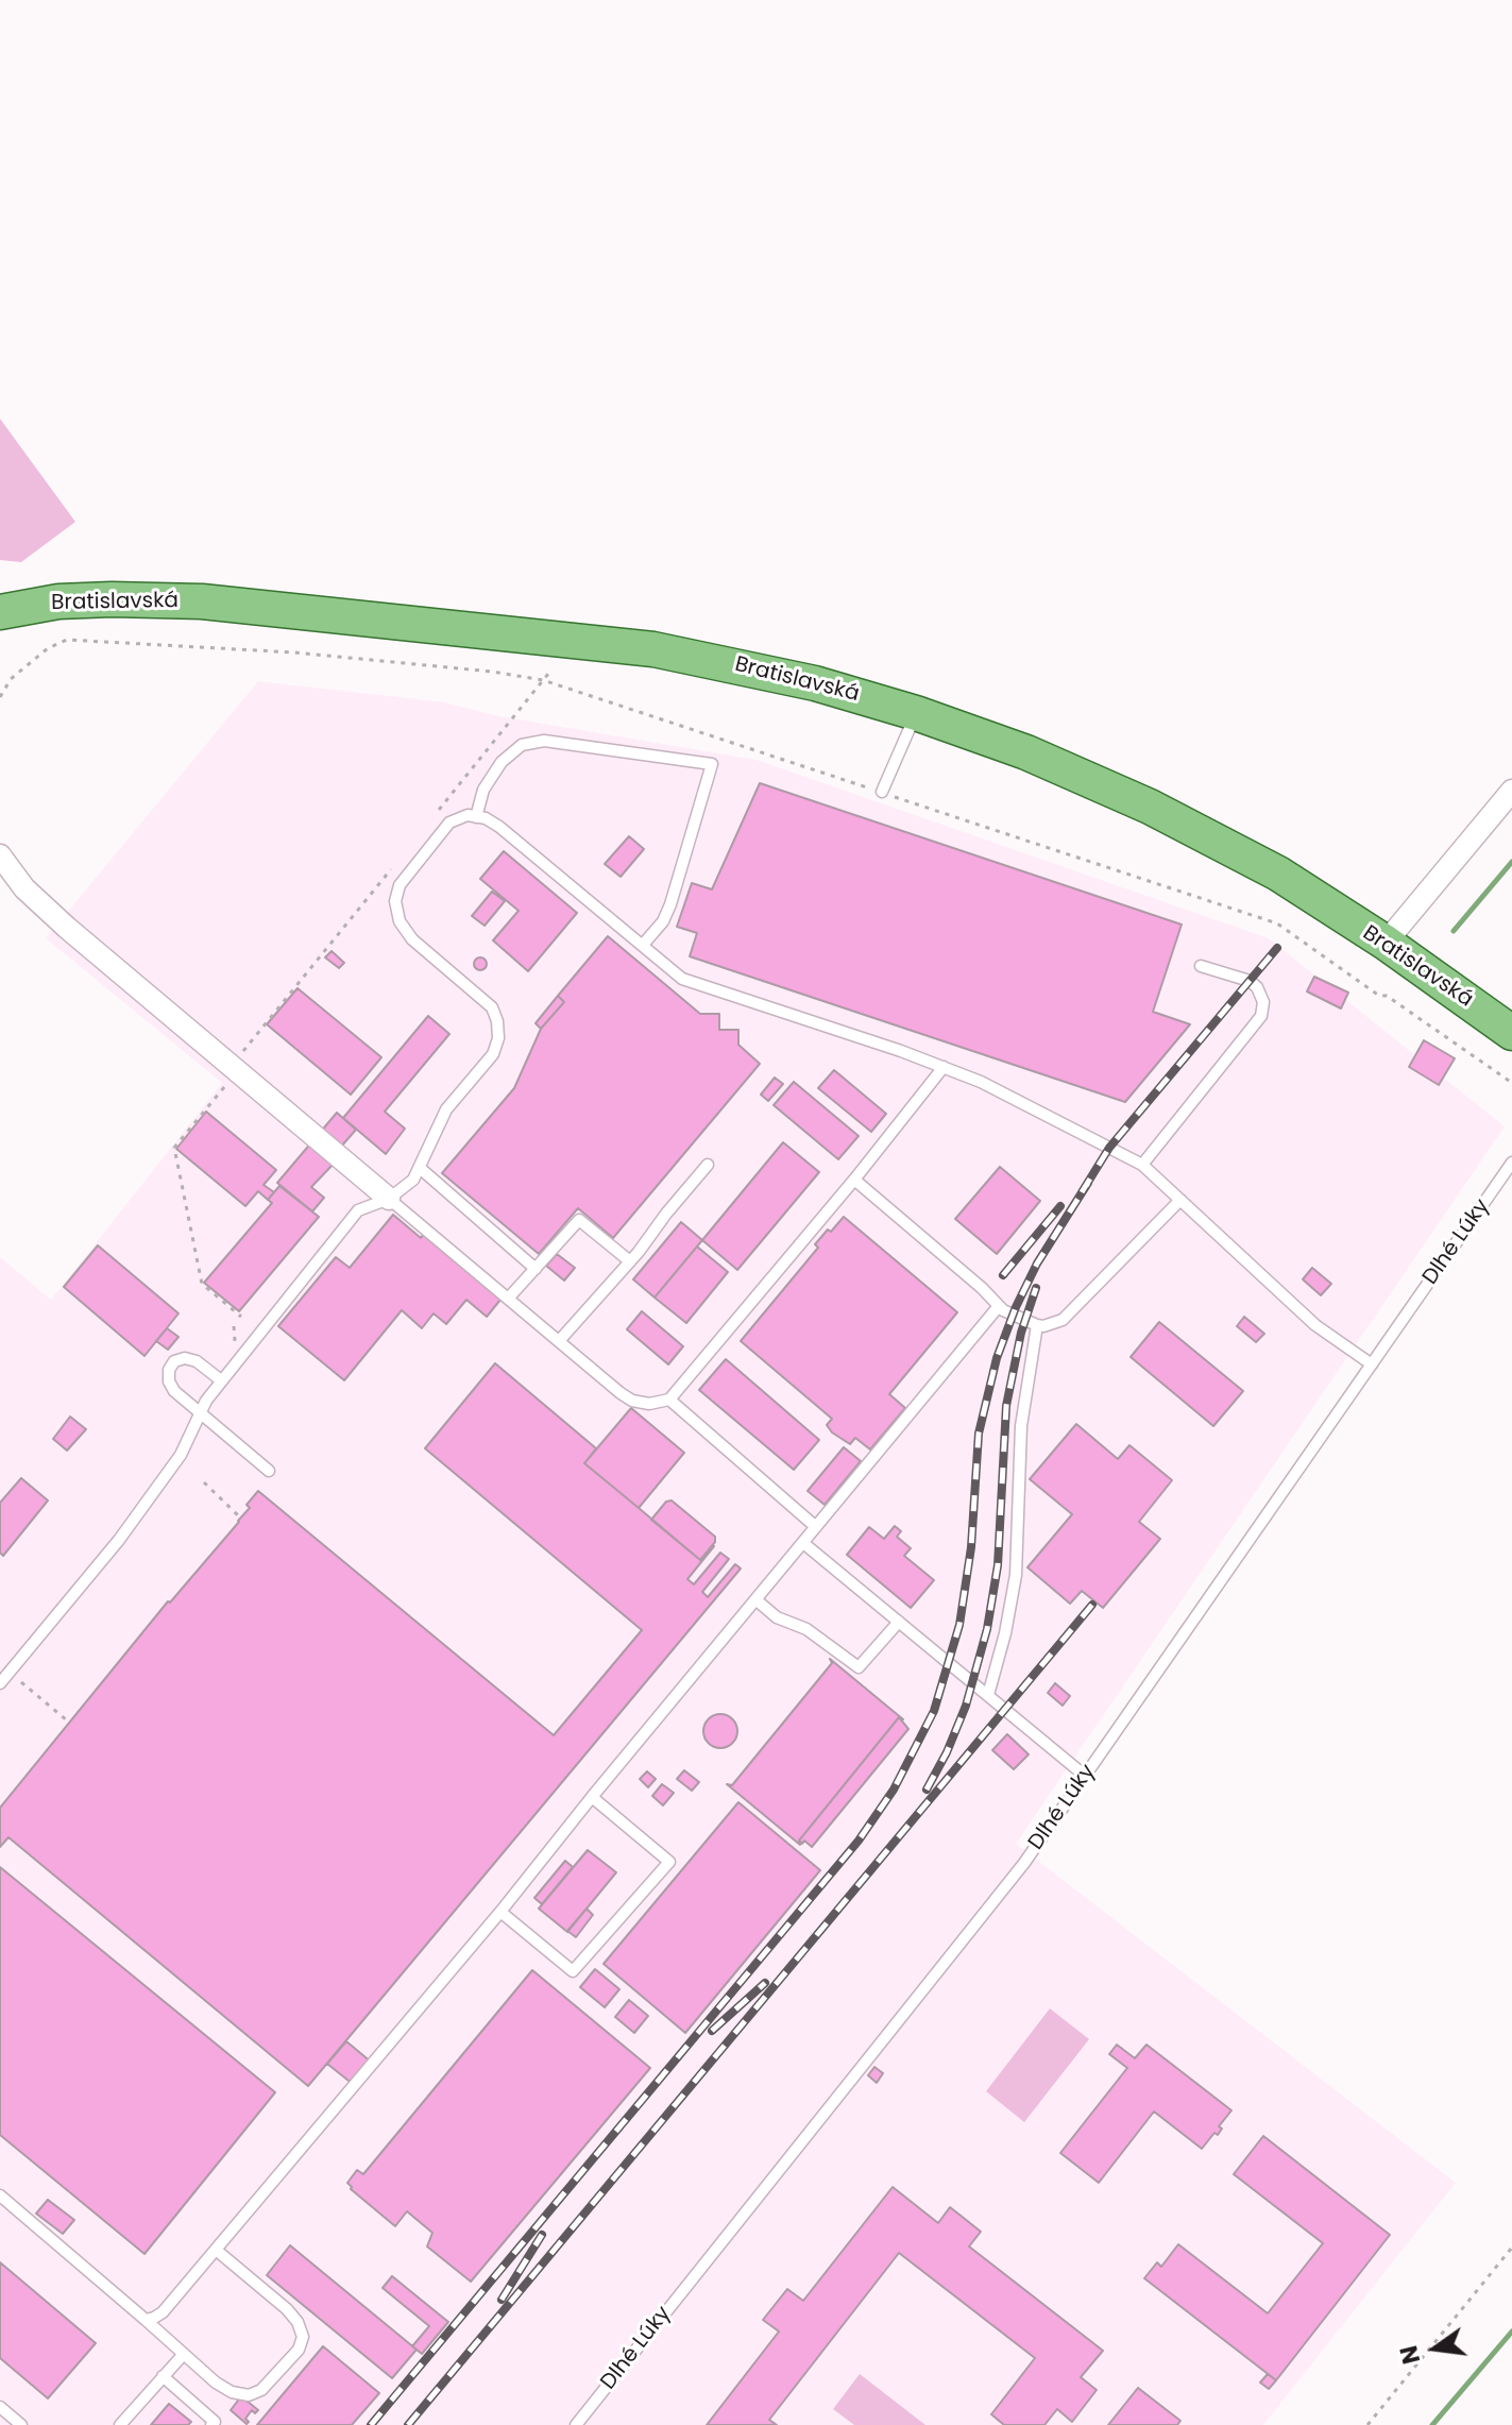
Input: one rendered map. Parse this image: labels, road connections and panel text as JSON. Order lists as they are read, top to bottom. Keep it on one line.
{"streets":{"main road":["Bratislavská"],"lane":["Dlhé Lúky"]},"north":"left"}
